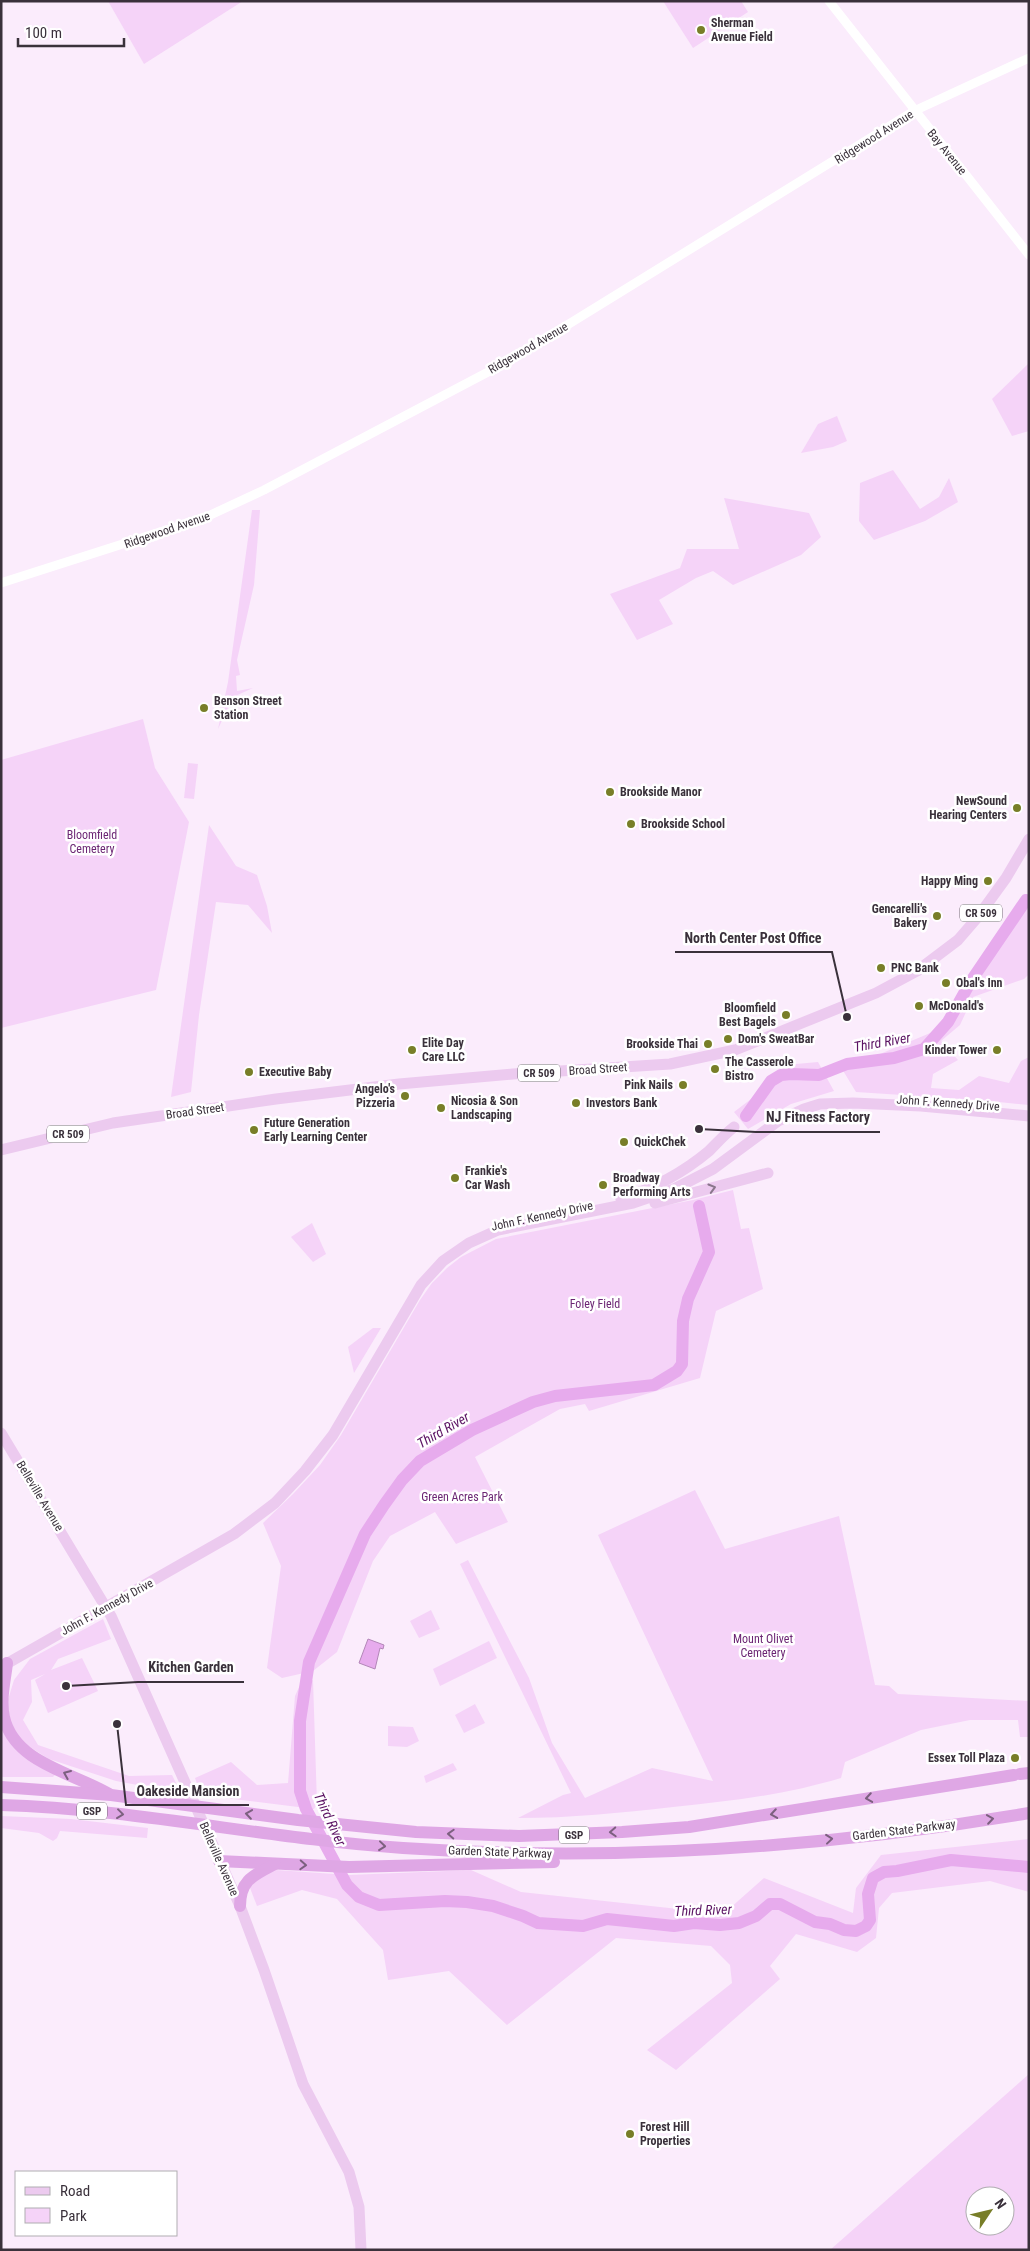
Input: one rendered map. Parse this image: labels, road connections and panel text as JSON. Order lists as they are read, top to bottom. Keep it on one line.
{"streets":{"highway":["GSP","Garden State Parkway"],"main road":["CR 509","Broad Street","John F. Kennedy Drive","Belleville Avenue"],"street":["Ridgewood Avenue","Bay Avenue"]},"crossings":[["Ridgewood Avenue","Bay Avenue"],["John F. Kennedy Drive","Belleville Avenue"]],"water":["Third River"],"parks":["Bloomfield Cemetery","Foley Field","Green Acres Park","Mount Olivet Cemetery"],"places":["Sherman Avenue Field","Benson Street Station","Brookside Manor","NewSound Hearing Centers","Brookside School","Happy Ming","Gencarelli's Bakery","PNC Bank","Obal's Inn","McDonald's","Bloomfield Best Bagels","North Center Post Office","Dom's SweatBar","Brookside Thai","Elite Day Care LLC","Kinder Tower","The Casserole Bistro","Executive Baby","Pink Nails","Angelo's Pizzeria","Investors Bank","Nicosia & Son Landscaping","NJ Fitness Factory","Future Generation Early Learning Center","QuickChek","Frankie's Car Wash","Broadway Performing Arts","Kitchen Garden","Oakeside Mansion","Essex Toll Plaza","Forest Hill Properties"],"legend":["Road","Park"],"scale_bar":"100 m","north":"top right"}
